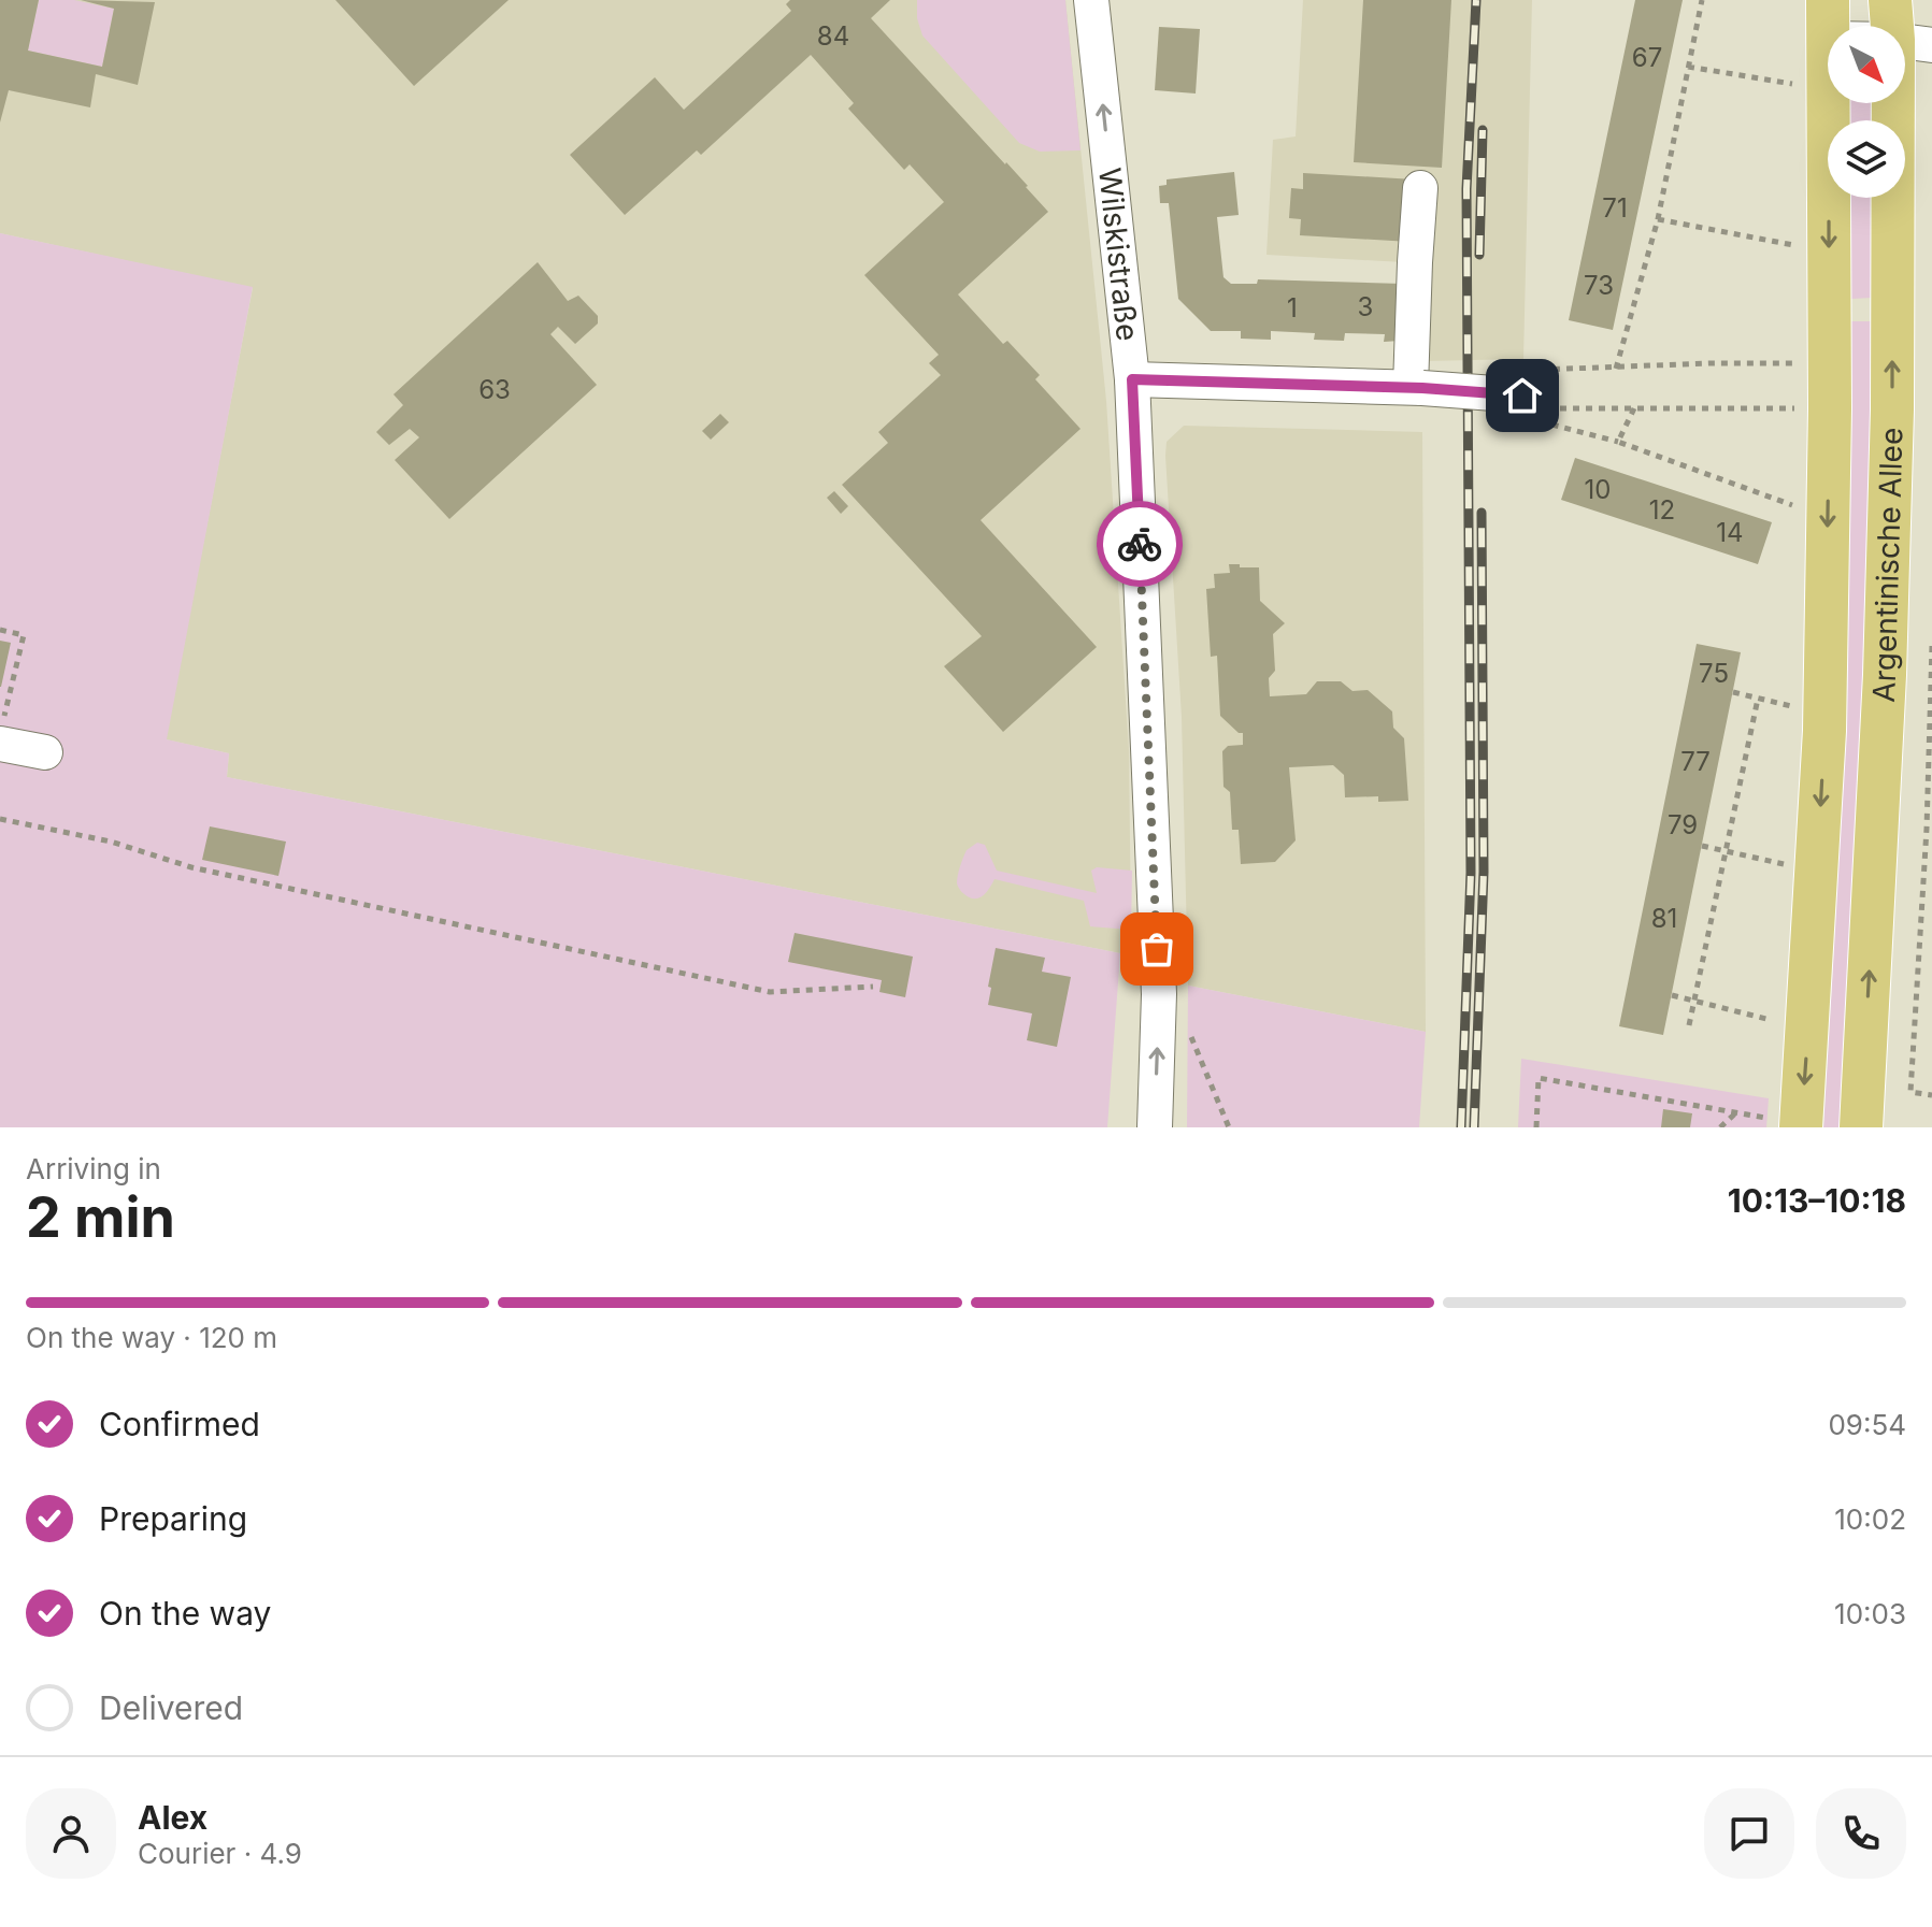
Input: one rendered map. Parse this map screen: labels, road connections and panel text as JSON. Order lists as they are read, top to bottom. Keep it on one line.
{"streets":{"main road":["Argentinische Allee"],"street":["Wilskistraße"]},"house_numbers":["84","67","71","73","3","1","63","10","12","14","75","77","79","81"],"north":"bottom right","page":{"heading":["2 min","Arriving in","10:13–10:18"],"panel":["Alex","Courier · 4.9"],"bar":"On the way · 120 m","list":[["Confirmed","09:54"],["Preparing","10:02"],["On the way","10:03"],"Delivered"]}}
